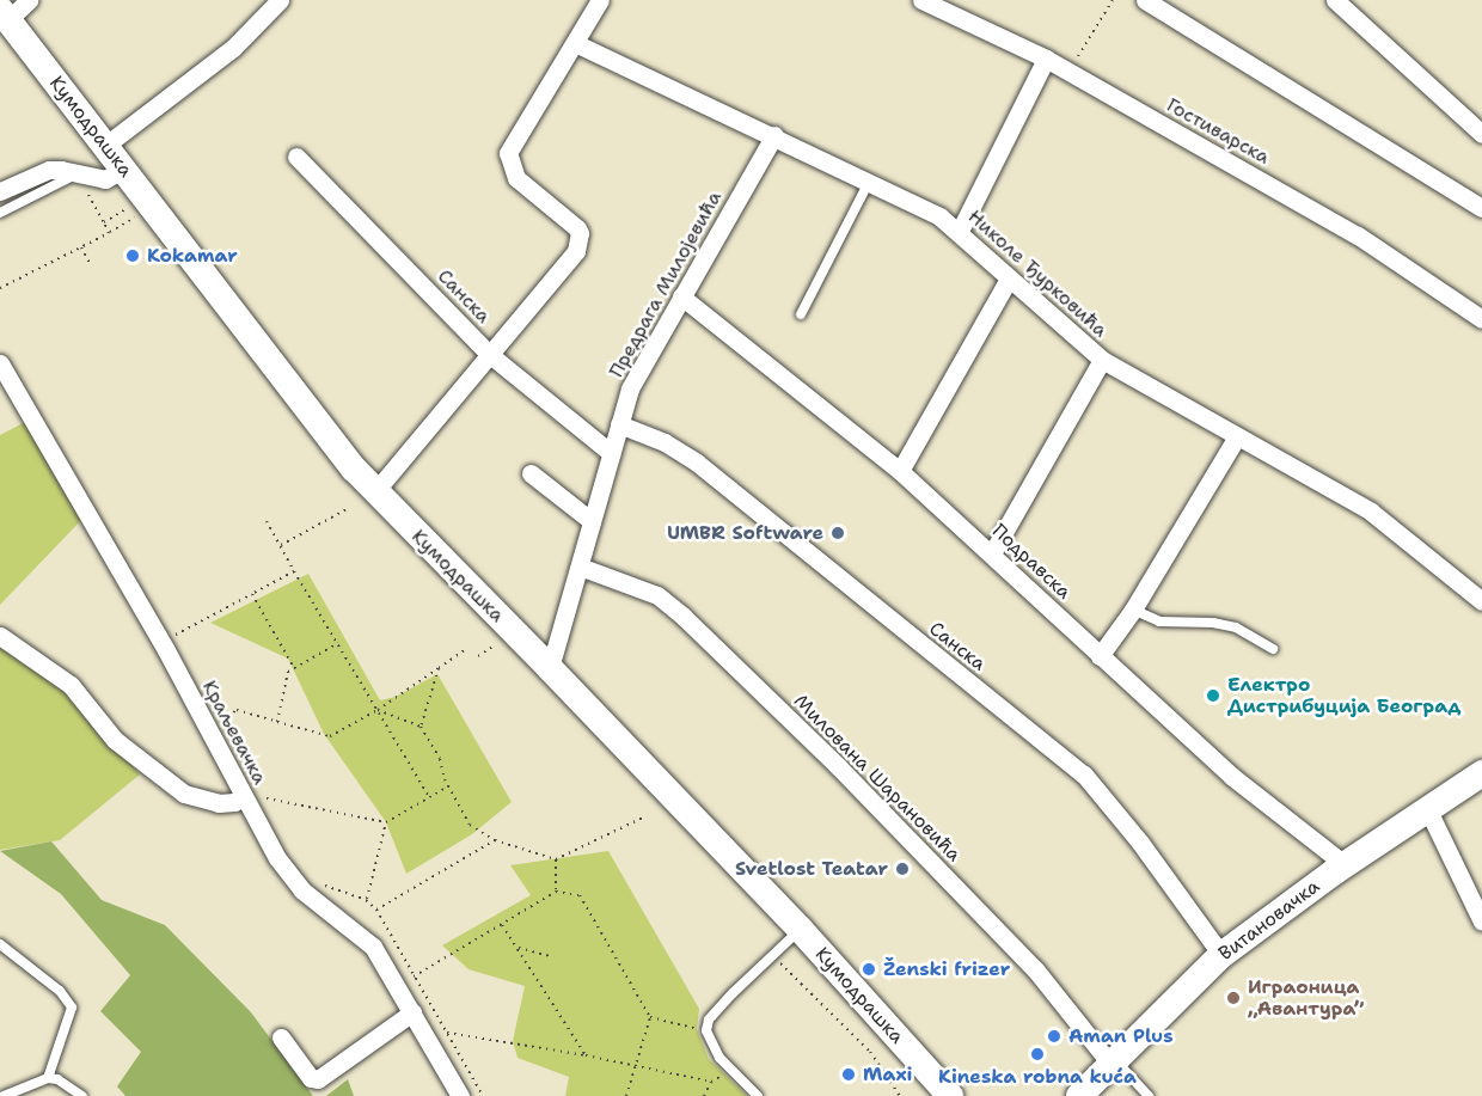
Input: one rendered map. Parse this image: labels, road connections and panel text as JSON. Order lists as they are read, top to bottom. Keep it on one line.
{"streets":{"street":["Кумодрашка","Гостиварска","Николе Ђурковића","Предрага Милојевића","Санска","Подравска","Краљевачка","Милована Шарановића","Витановачка"]},"crossings":[["Кумодрашка","Предрага Милојевића"],["Николе Ђурковића","Предрага Милојевића"],["Предрага Милојевића","Санска"],["Предрага Милојевића","Подравска"],["Предрага Милојевића","Милована Шарановића"],["Санска","Витановачка"],["Подравска","Витановачка"],["Милована Шарановића","Витановачка"]],"places":["Kokamar","UMBR Software","Електро Дистрибуција Београд","Svetlost Teatar","Ženski frizer","Играоница „Авантура”","Aman Plus","Kineska robna kuća","Maxi"]}
